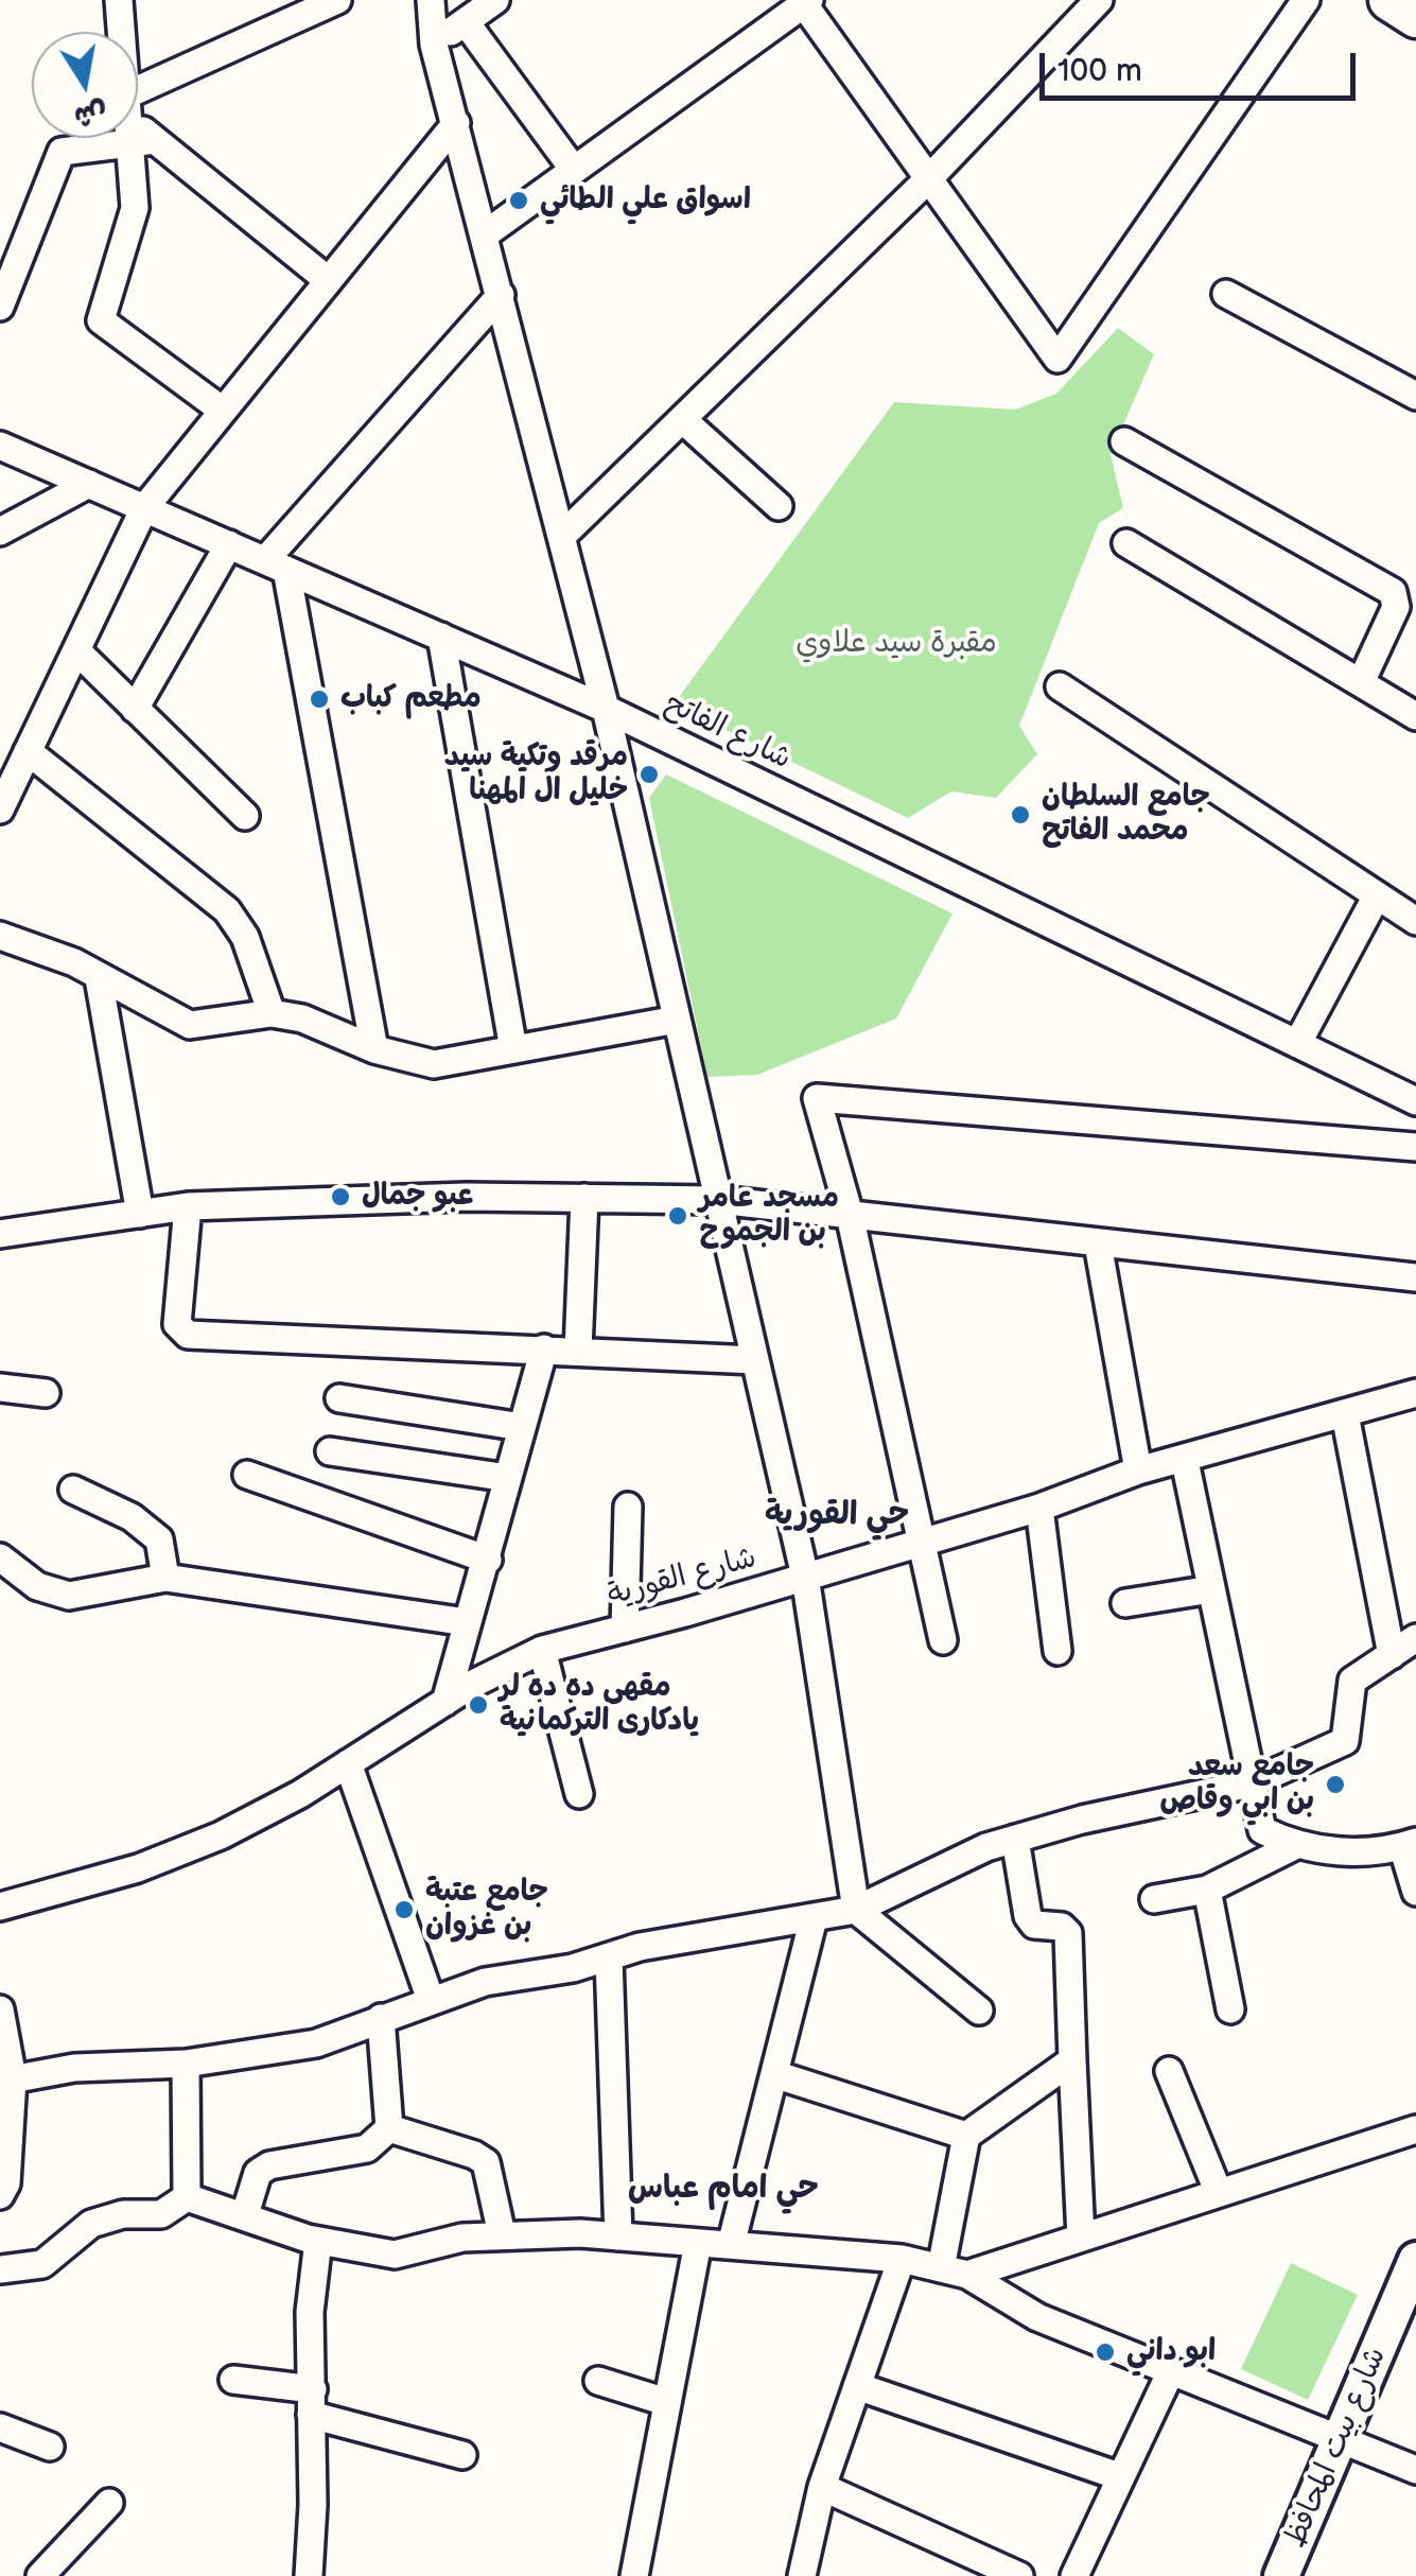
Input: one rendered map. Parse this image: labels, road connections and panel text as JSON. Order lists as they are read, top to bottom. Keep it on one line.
{"streets":{"main road":["شارع بيت المحافظ"],"street":["شارع الفاتح","شارع القورية"]},"districts":["حي القورية","حي امام عباس"],"parks":["مقبرة سيد علاوي"],"places":["اسواق علي الطائي","مطعم كباب","مرقد وتكية سيد خليل ال المهنا","جامع السلطان محمد الفاتح","عبو جمال","مسجد عامر بن الجموح","مقهى ده ده لر يادكارى التركمانية","جامع سعد بن ابي وقاص","جامع عتبة بن غزوان","ابو داني"],"scale_bar":"100 m","north":"bottom"}
